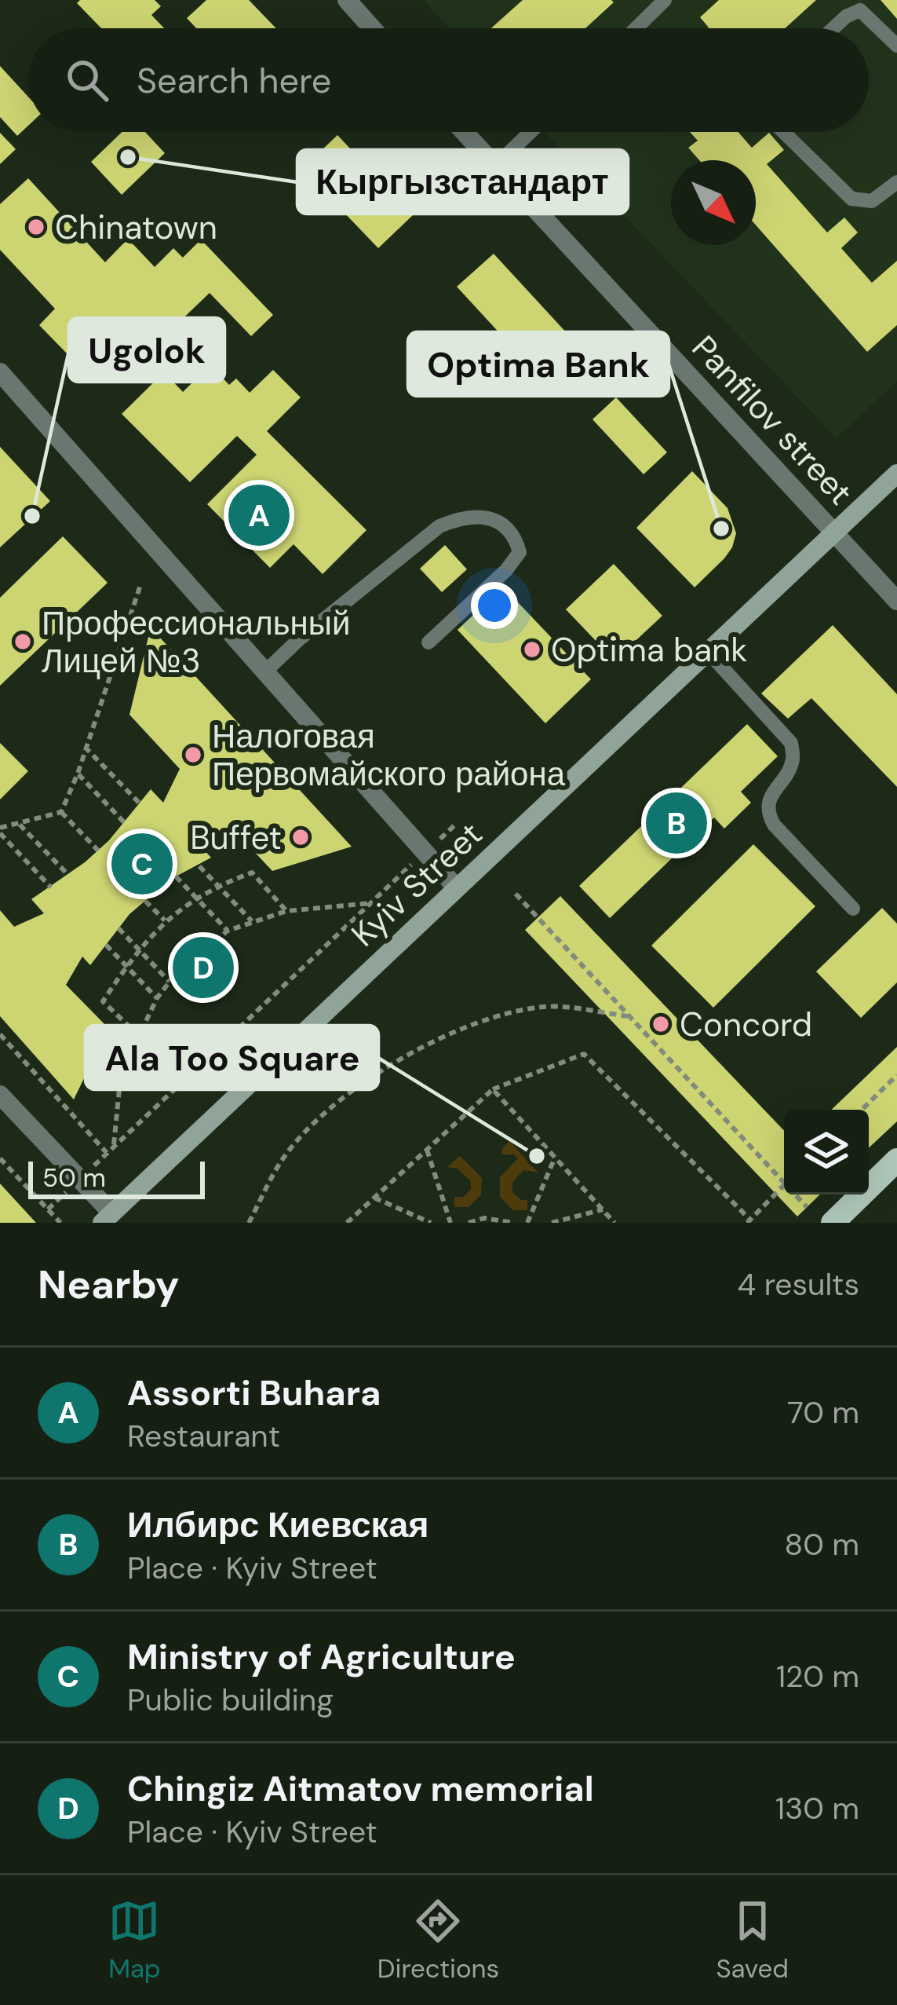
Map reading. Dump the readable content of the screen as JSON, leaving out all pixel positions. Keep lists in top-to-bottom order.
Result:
{
  "streets": {
    "main road": ["Kyiv Street"],
    "street": ["Panfilov street"]
  },
  "crossings": [
    ["Panfilov street", "Kyiv Street"]
  ],
  "places": [
    "Кыргызстандарт",
    "Chinatown",
    "Ugolok",
    "Optima Bank",
    "Профессиональный Лицей №3",
    "Optima bank",
    "Налоговая Первомайского района",
    "Buffet",
    "Concord",
    "Ala Too Square"
  ],
  "scale_bar": "50 m",
  "north": "bottom right",
  "page": {
    "search": "Search here",
    "pins": [
      "A",
      "B",
      "C",
      "D"
    ],
    "scale": "50 m",
    "heading": ["Nearby", "4 results"],
    "list": [
      {
        "mark": "A",
        "name": "Assorti Buhara",
        "note": "Restaurant",
        "value": "70 m"
      },
      {
        "mark": "B",
        "name": "Илбирс Киевская",
        "note": "Place · Kyiv Street",
        "value": "80 m"
      },
      {
        "mark": "C",
        "name": "Ministry of Agriculture",
        "note": "Public building",
        "value": "120 m"
      },
      {
        "mark": "D",
        "name": "Chingiz Aitmatov memorial",
        "note": "Place · Kyiv Street",
        "value": "130 m"
      }
    ],
    "nav": ["Map", "Directions", "Saved"]
  }
}
